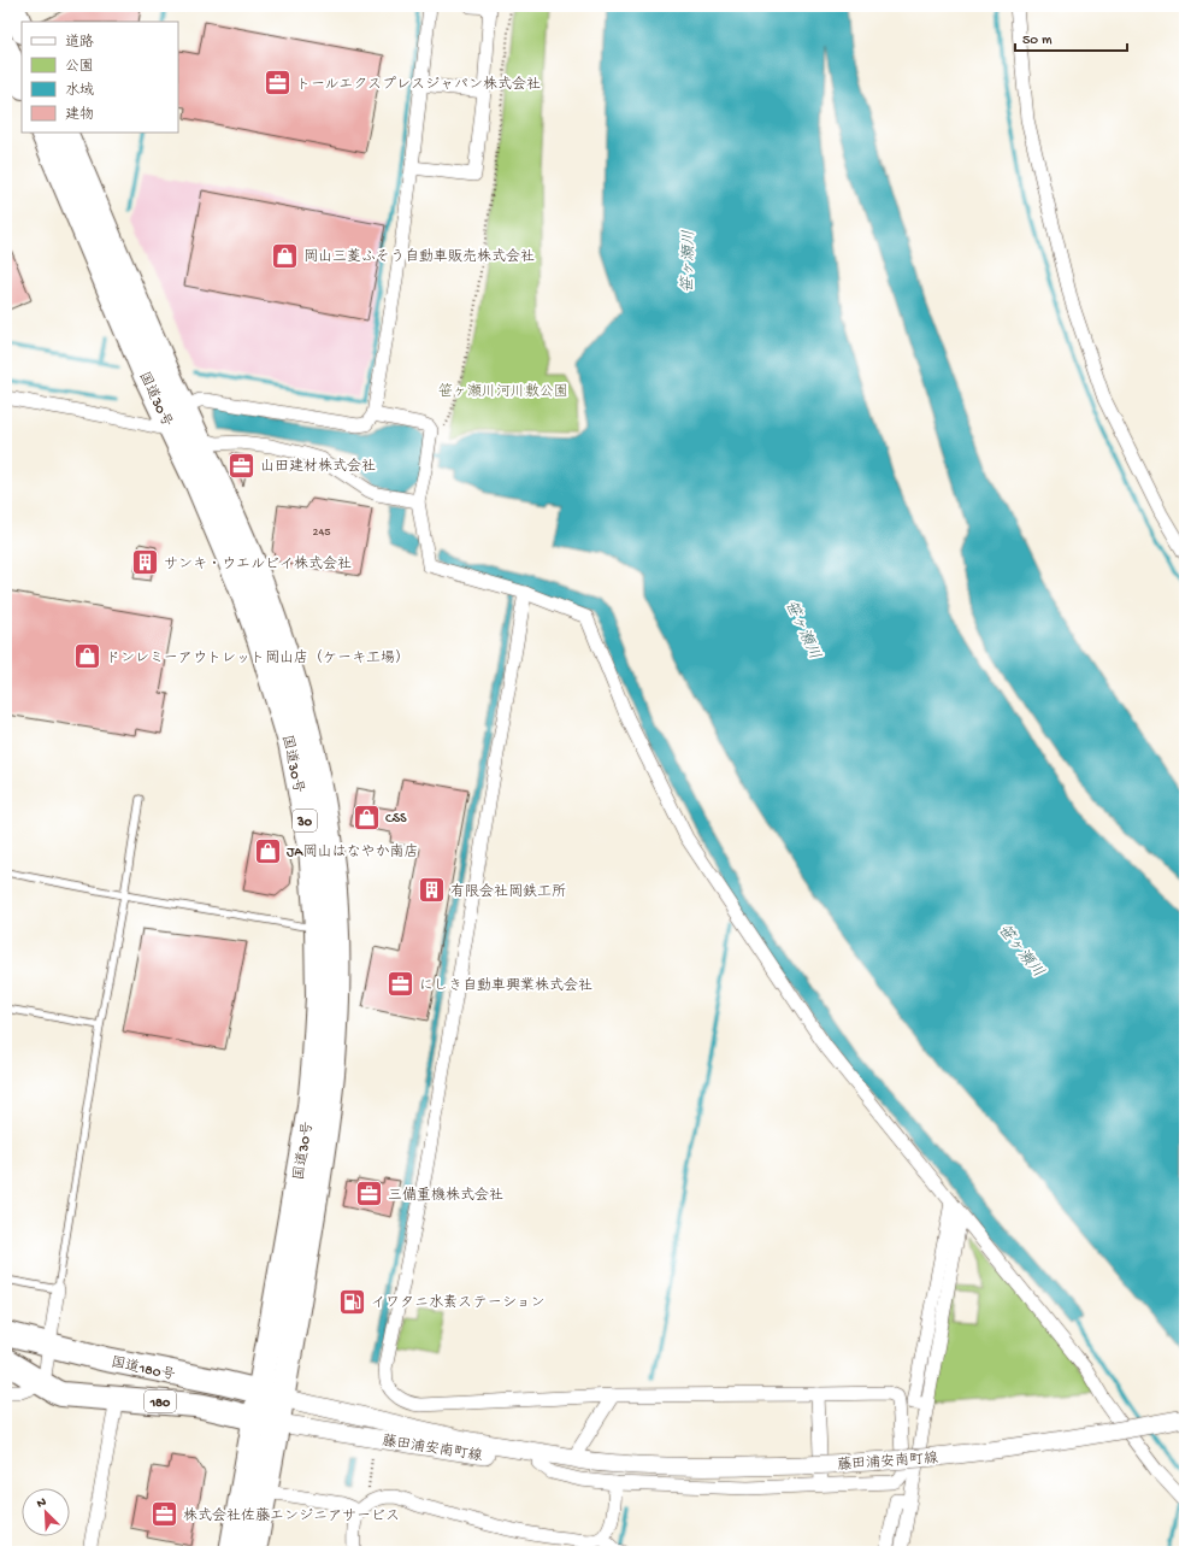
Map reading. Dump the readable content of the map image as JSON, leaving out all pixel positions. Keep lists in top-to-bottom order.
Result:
{
  "streets": {
    "highway": [
      "国道30号",
      "30",
      "国道180号",
      "180"
    ],
    "street": ["藤田浦安南町線"]
  },
  "crossings": [
    ["国道30号", "国道180号"],
    ["国道30号", "藤田浦安南町線"],
    ["国道180号", "藤田浦安南町線"]
  ],
  "water": ["笹ヶ瀬川"],
  "parks": ["笹ヶ瀬川河川敷公園"],
  "places": {
    "office": [
      "トールエクスプレスジャパン株式会社",
      "山田建材株式会社",
      "にしき自動車興業株式会社",
      "三備重機株式会社",
      "株式会社佐藤エンジニアサービス"
    ],
    "shop": [
      "岡山三菱ふそう自動車販売株式会社",
      "ドンレミーアウトレット岡山店（ケーキ工場）",
      "CSS",
      "JA岡山はなやか南店"
    ],
    "building": ["サンキ・ウエルビイ株式会社", "有限会社岡鉄工所"],
    "fuel station": ["イワタニ水素ステーション"]
  },
  "house_numbers": ["245"],
  "legend": [
    "道路",
    "公園",
    "水域",
    "建物"
  ],
  "scale_bar": "50 m",
  "north": "top left"
}
